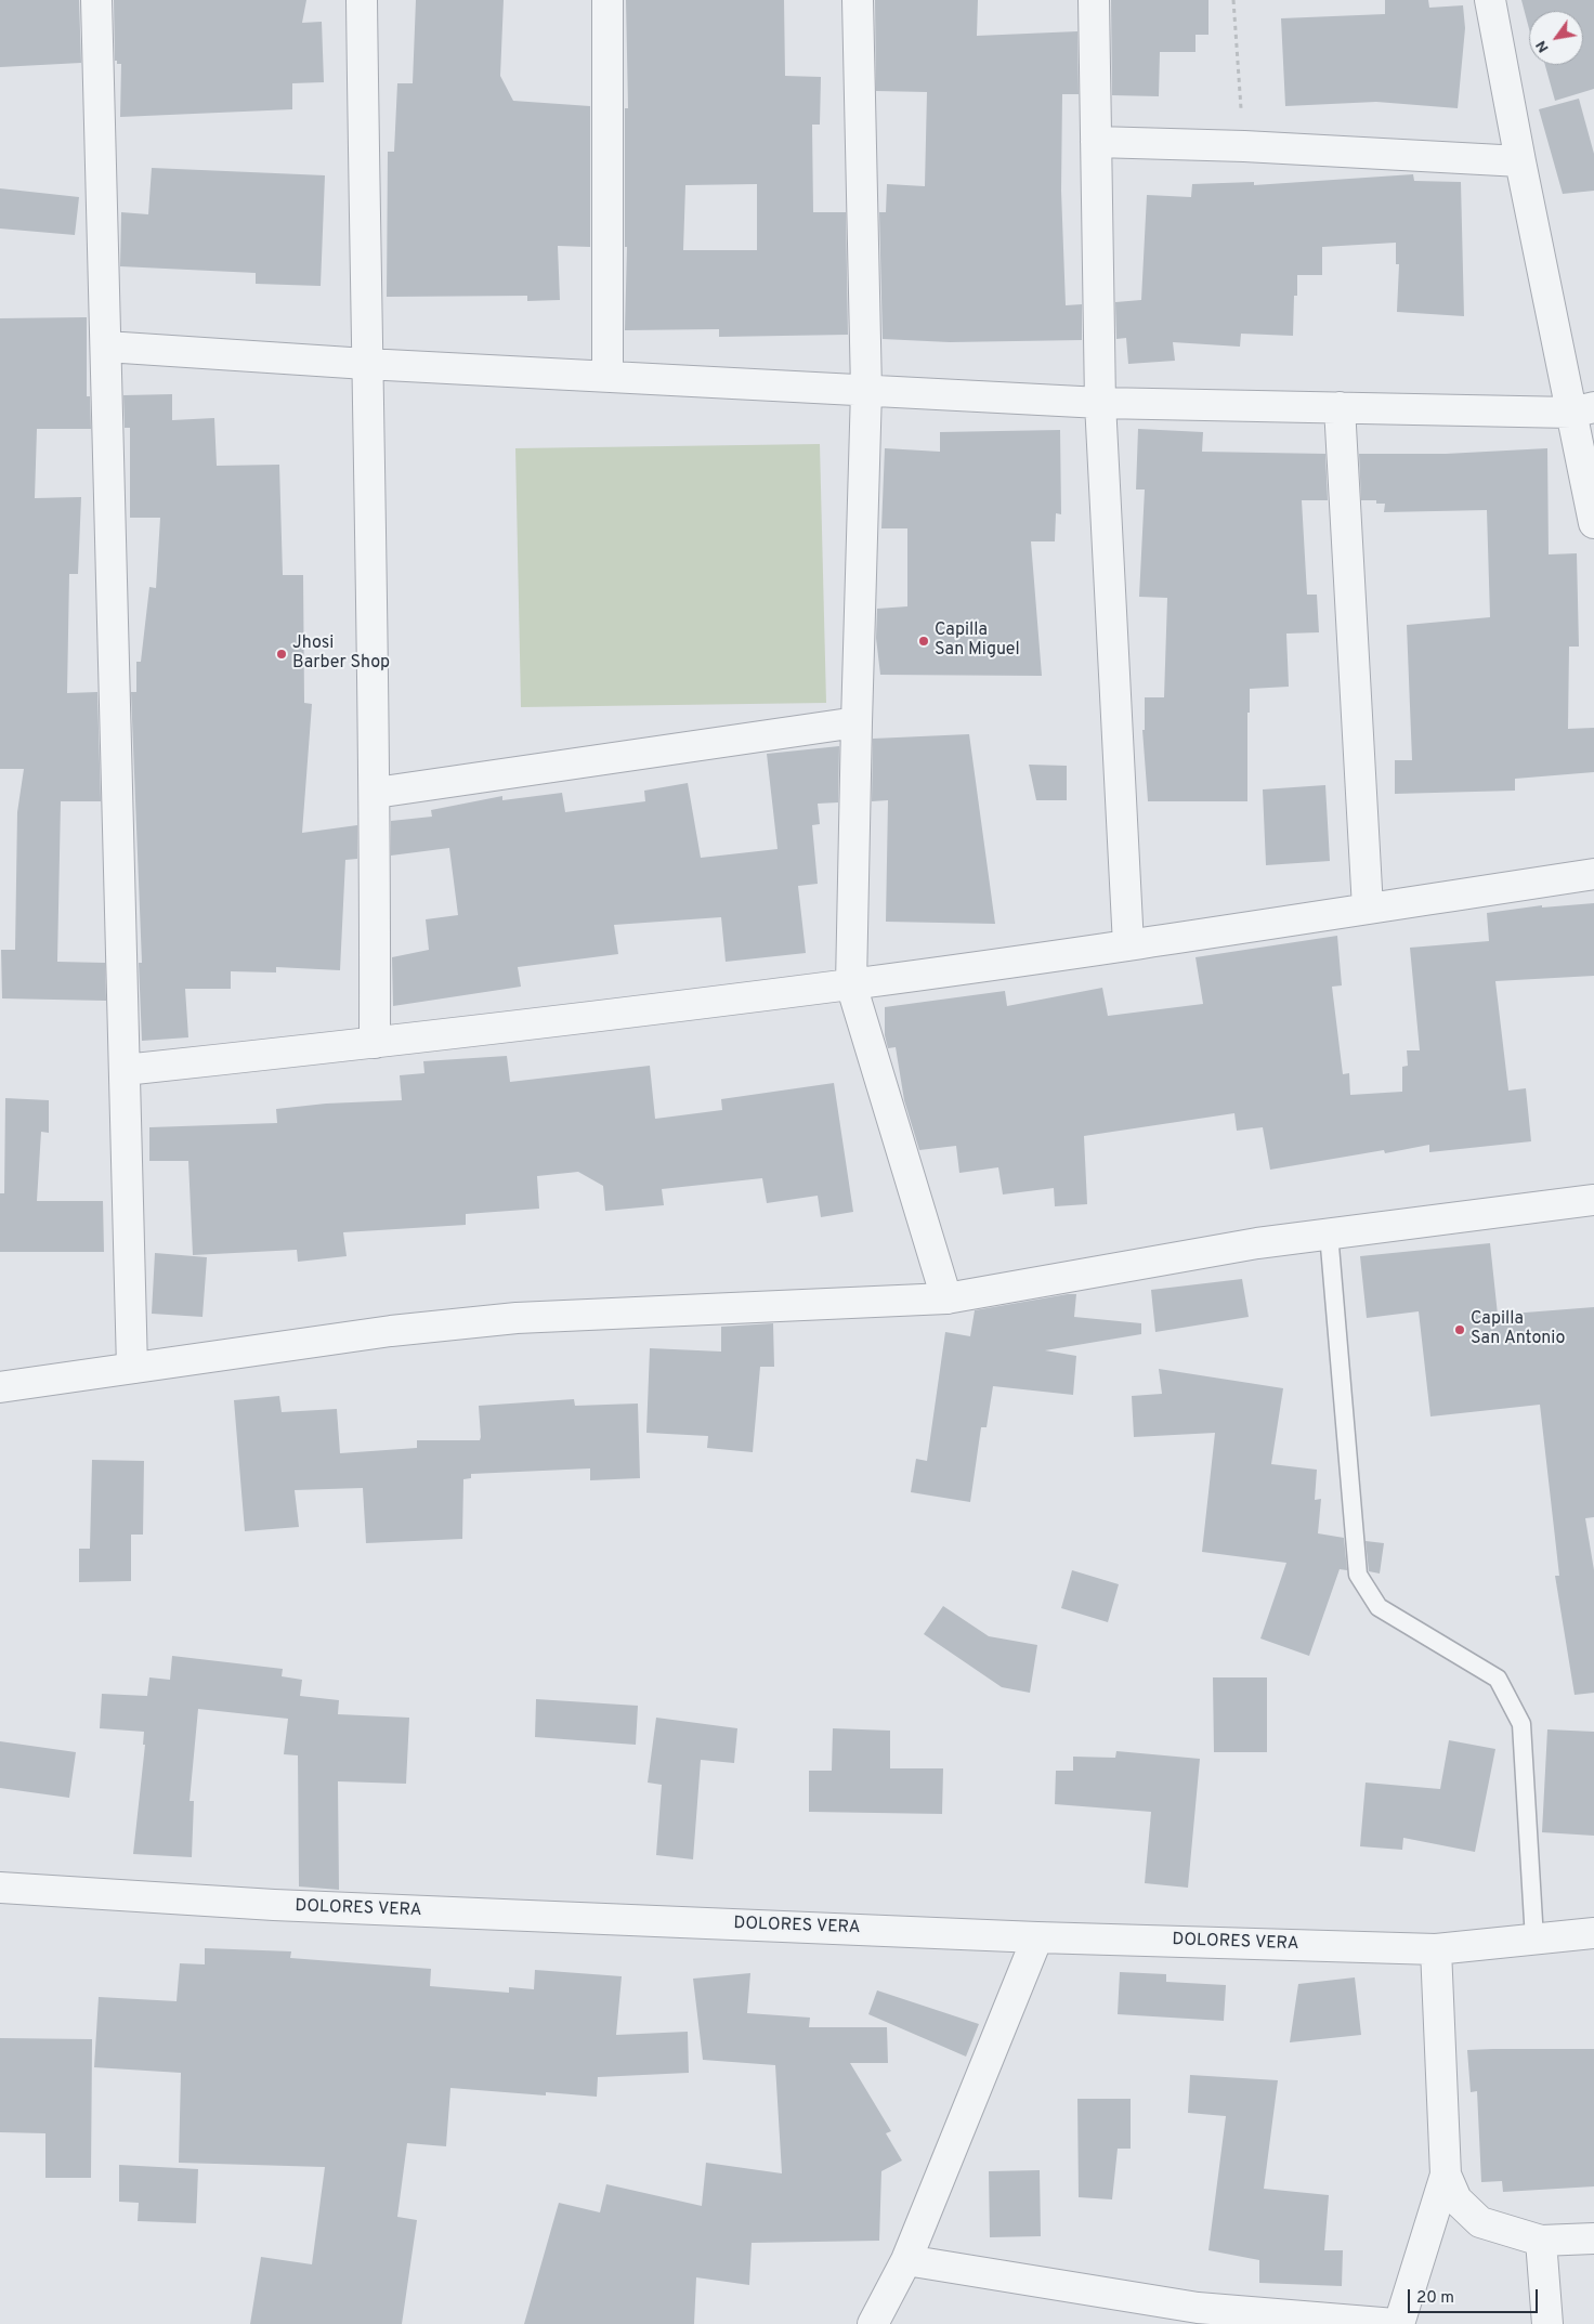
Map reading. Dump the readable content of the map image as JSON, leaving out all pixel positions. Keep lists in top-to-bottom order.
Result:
{
  "streets": {
    "street": ["DOLORES VERA"]
  },
  "places": ["Capilla San Miguel", "Jhosi Barber Shop", "Capilla San Antonio"],
  "scale_bar": "20 m",
  "north": "bottom left"
}
